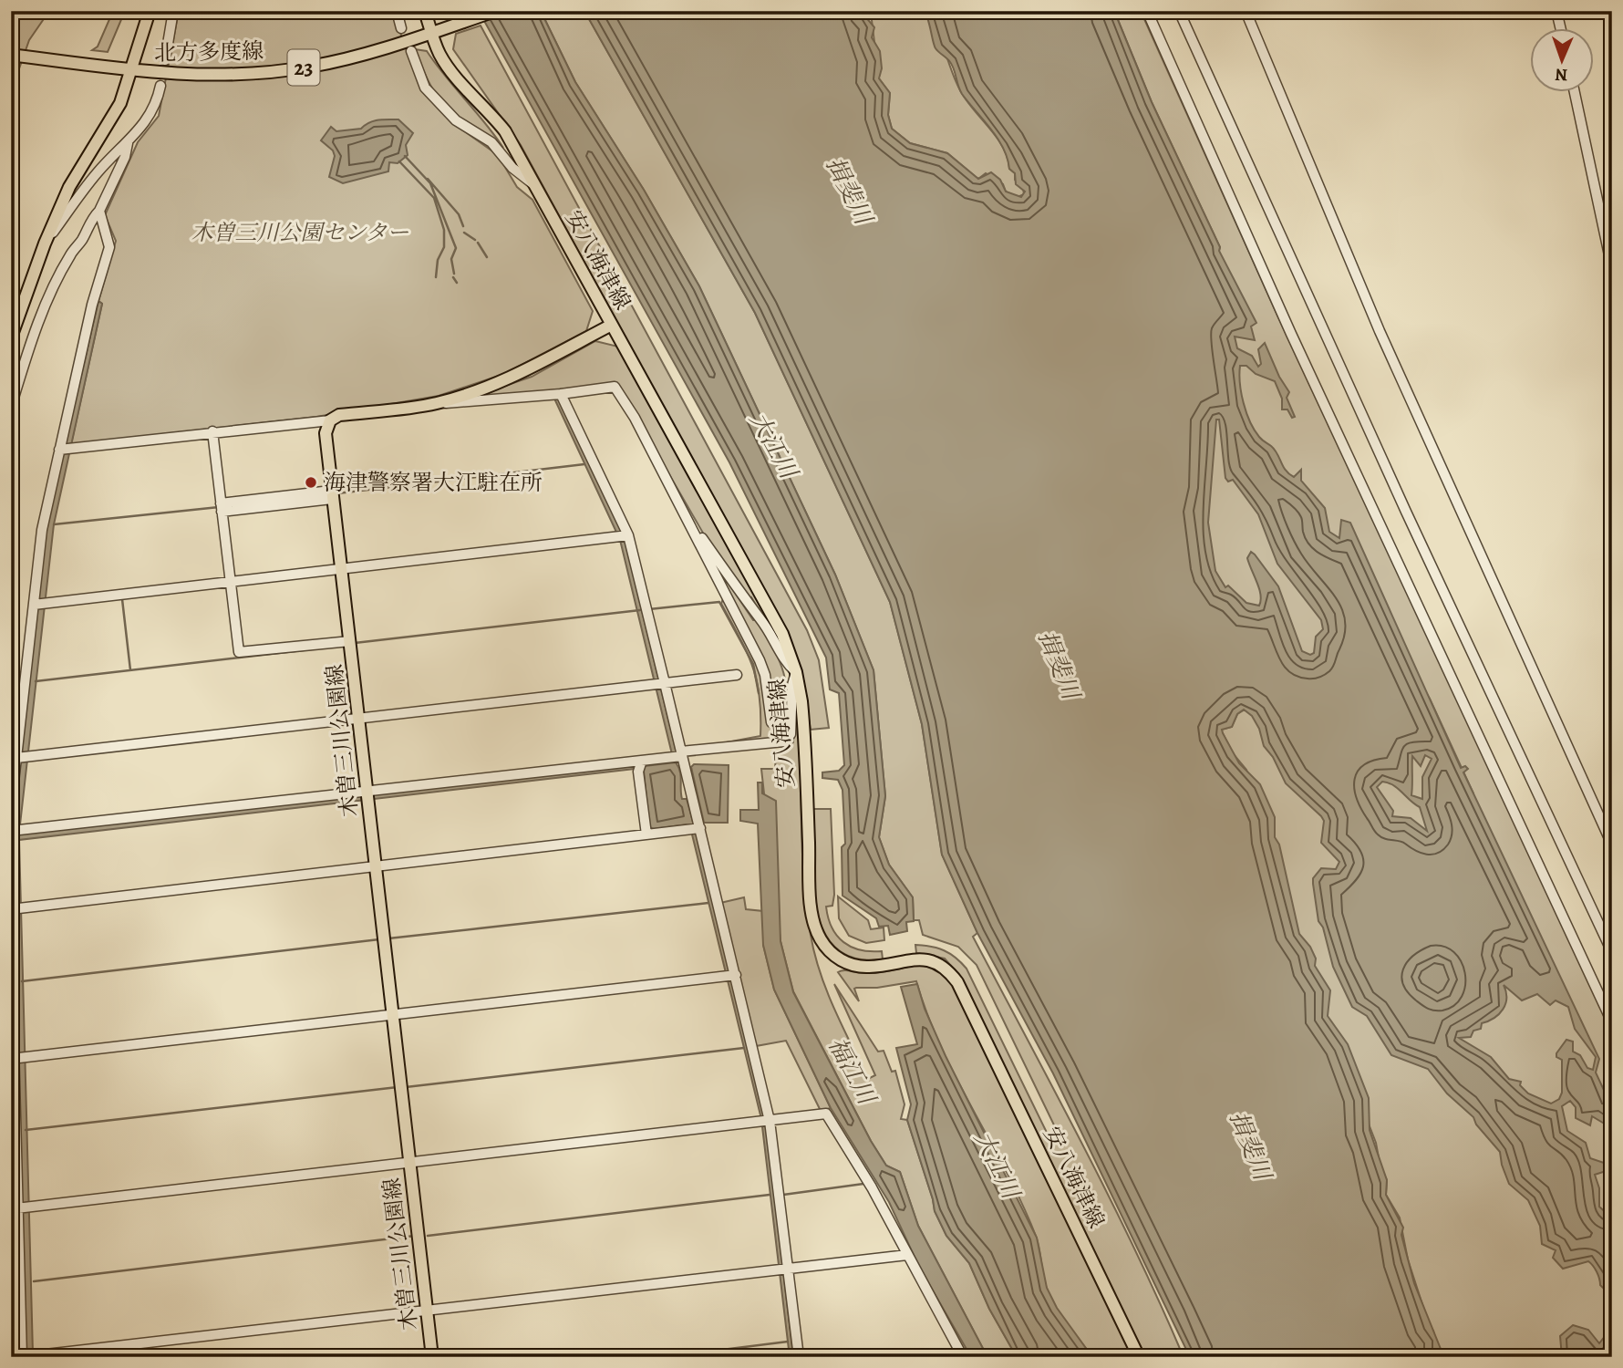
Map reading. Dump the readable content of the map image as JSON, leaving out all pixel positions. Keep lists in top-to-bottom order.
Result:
{
  "streets": {
    "main road": [
      "北方多度線",
      "23",
      "安八海津線",
      "木曽三川公園線"
    ]
  },
  "crossings": [
    ["北方多度線", "安八海津線"]
  ],
  "water": ["揖斐川", "大江川", "福江川"],
  "parks": ["木曽三川公園センター"],
  "places": ["海津警察署大江駐在所"],
  "north": "bottom"
}
